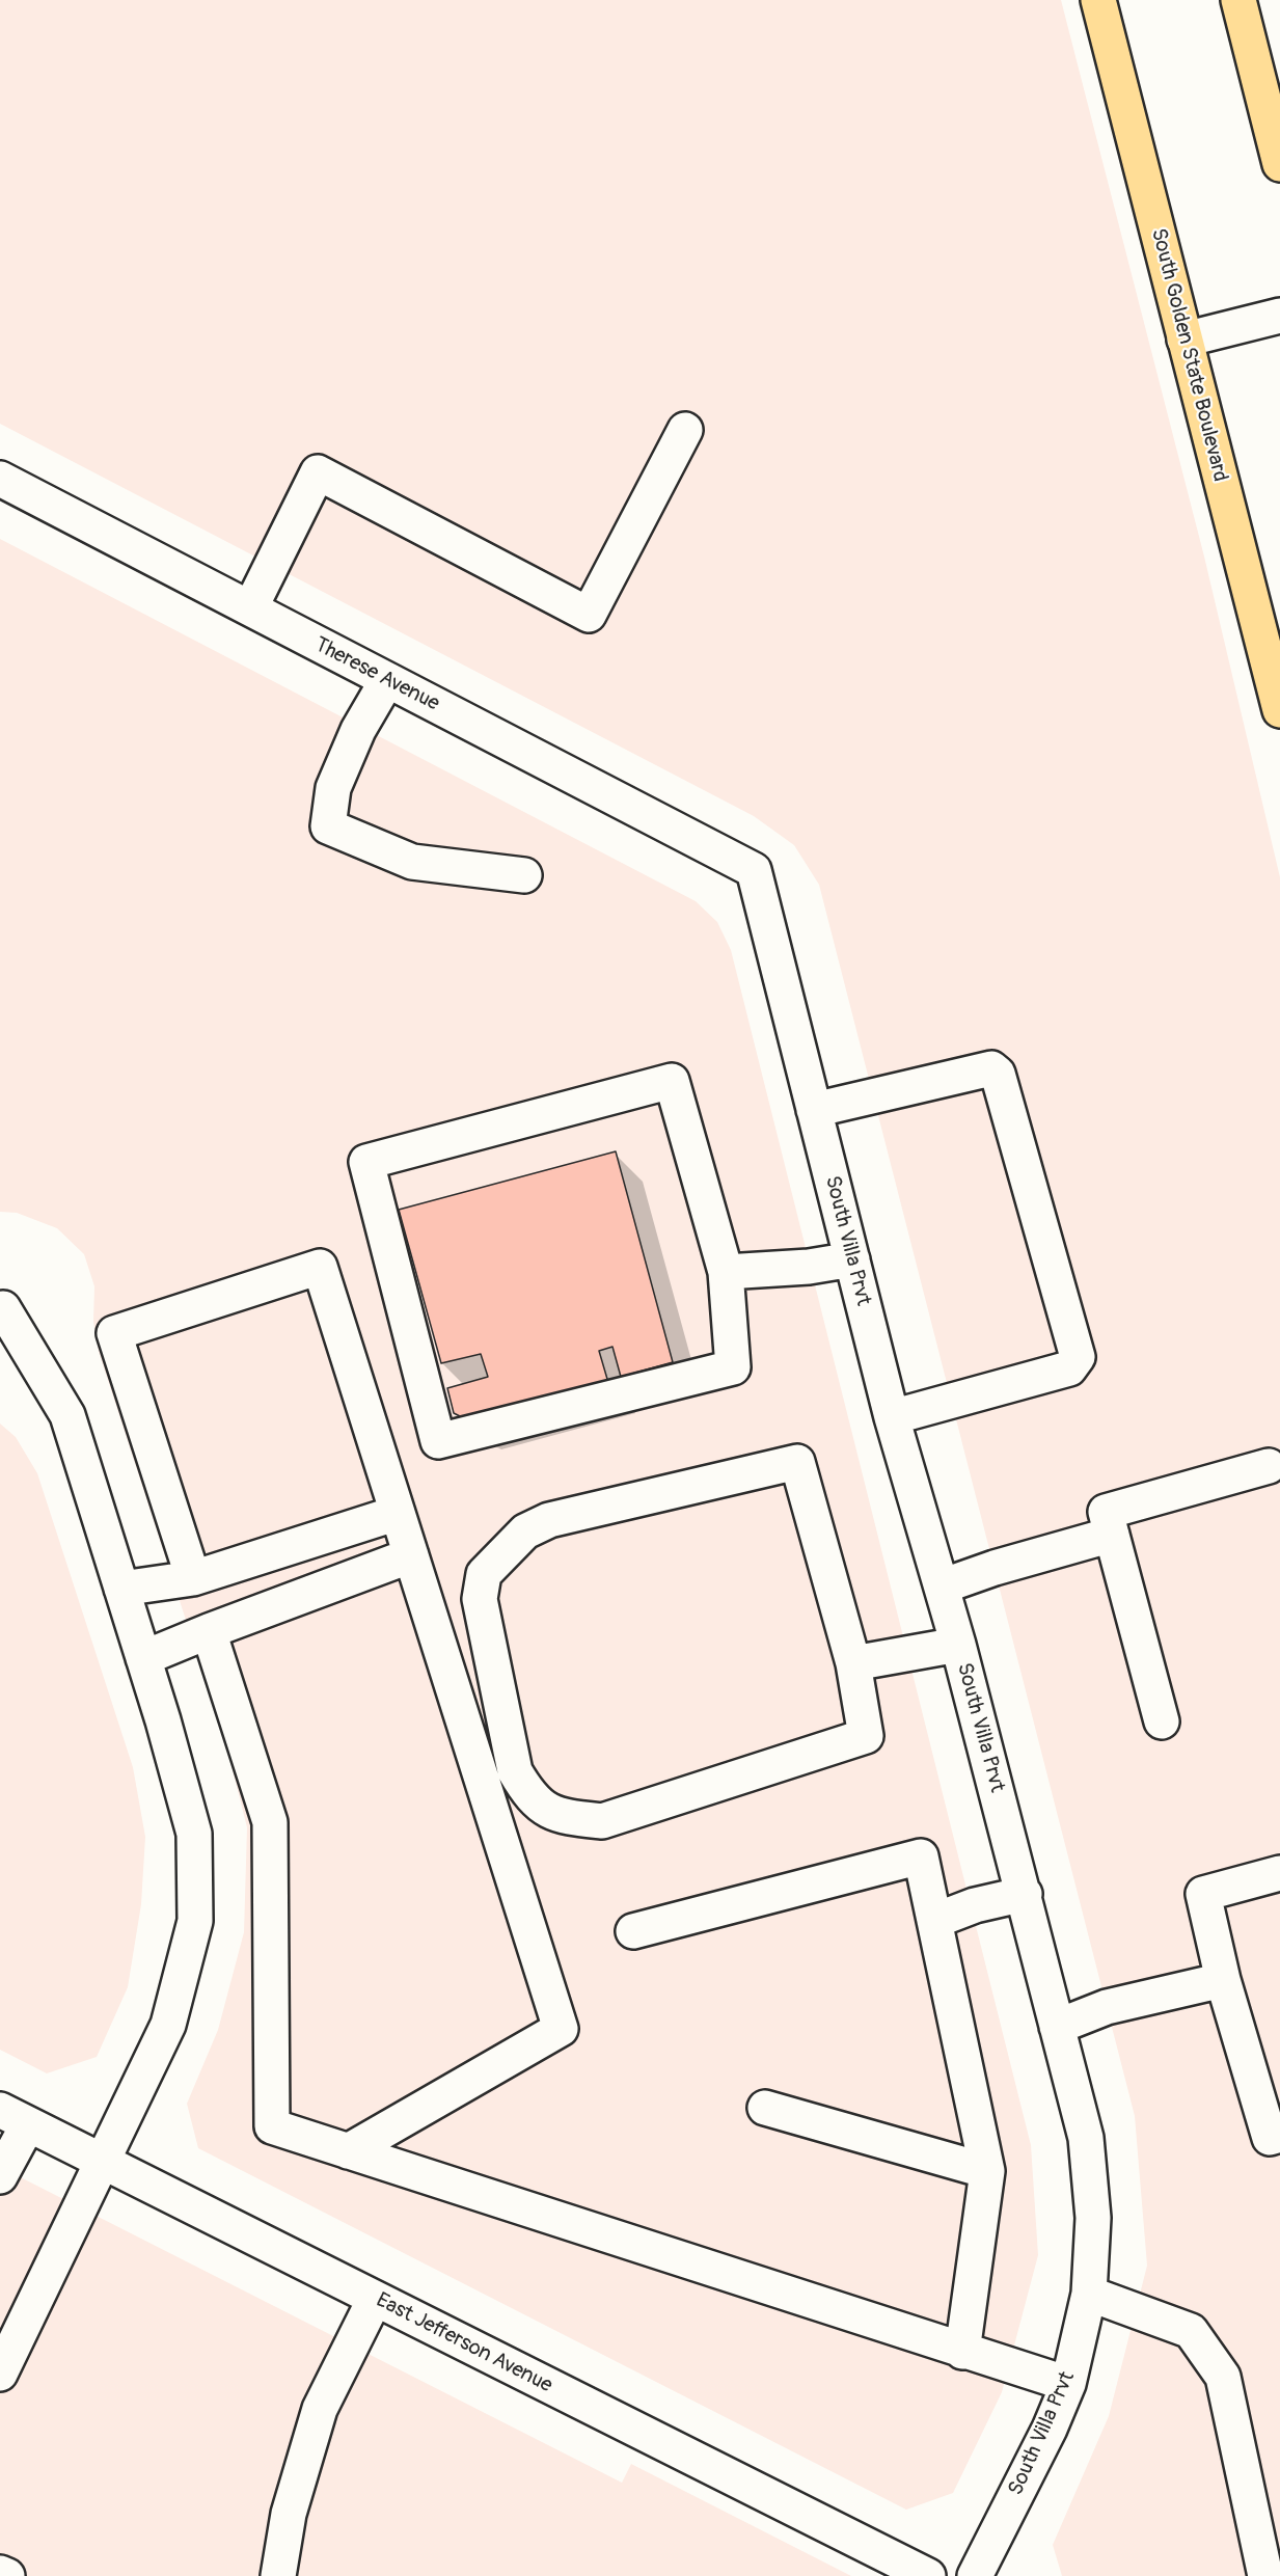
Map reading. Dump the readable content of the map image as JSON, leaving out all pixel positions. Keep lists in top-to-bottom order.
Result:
{
  "streets": {
    "main road": ["South Golden State Boulevard"],
    "street": ["Therese Avenue", "South Villa Prvt", "East Jefferson Avenue"]
  },
  "crossings": [
    ["Therese Avenue", "South Villa Prvt"]
  ]
}
